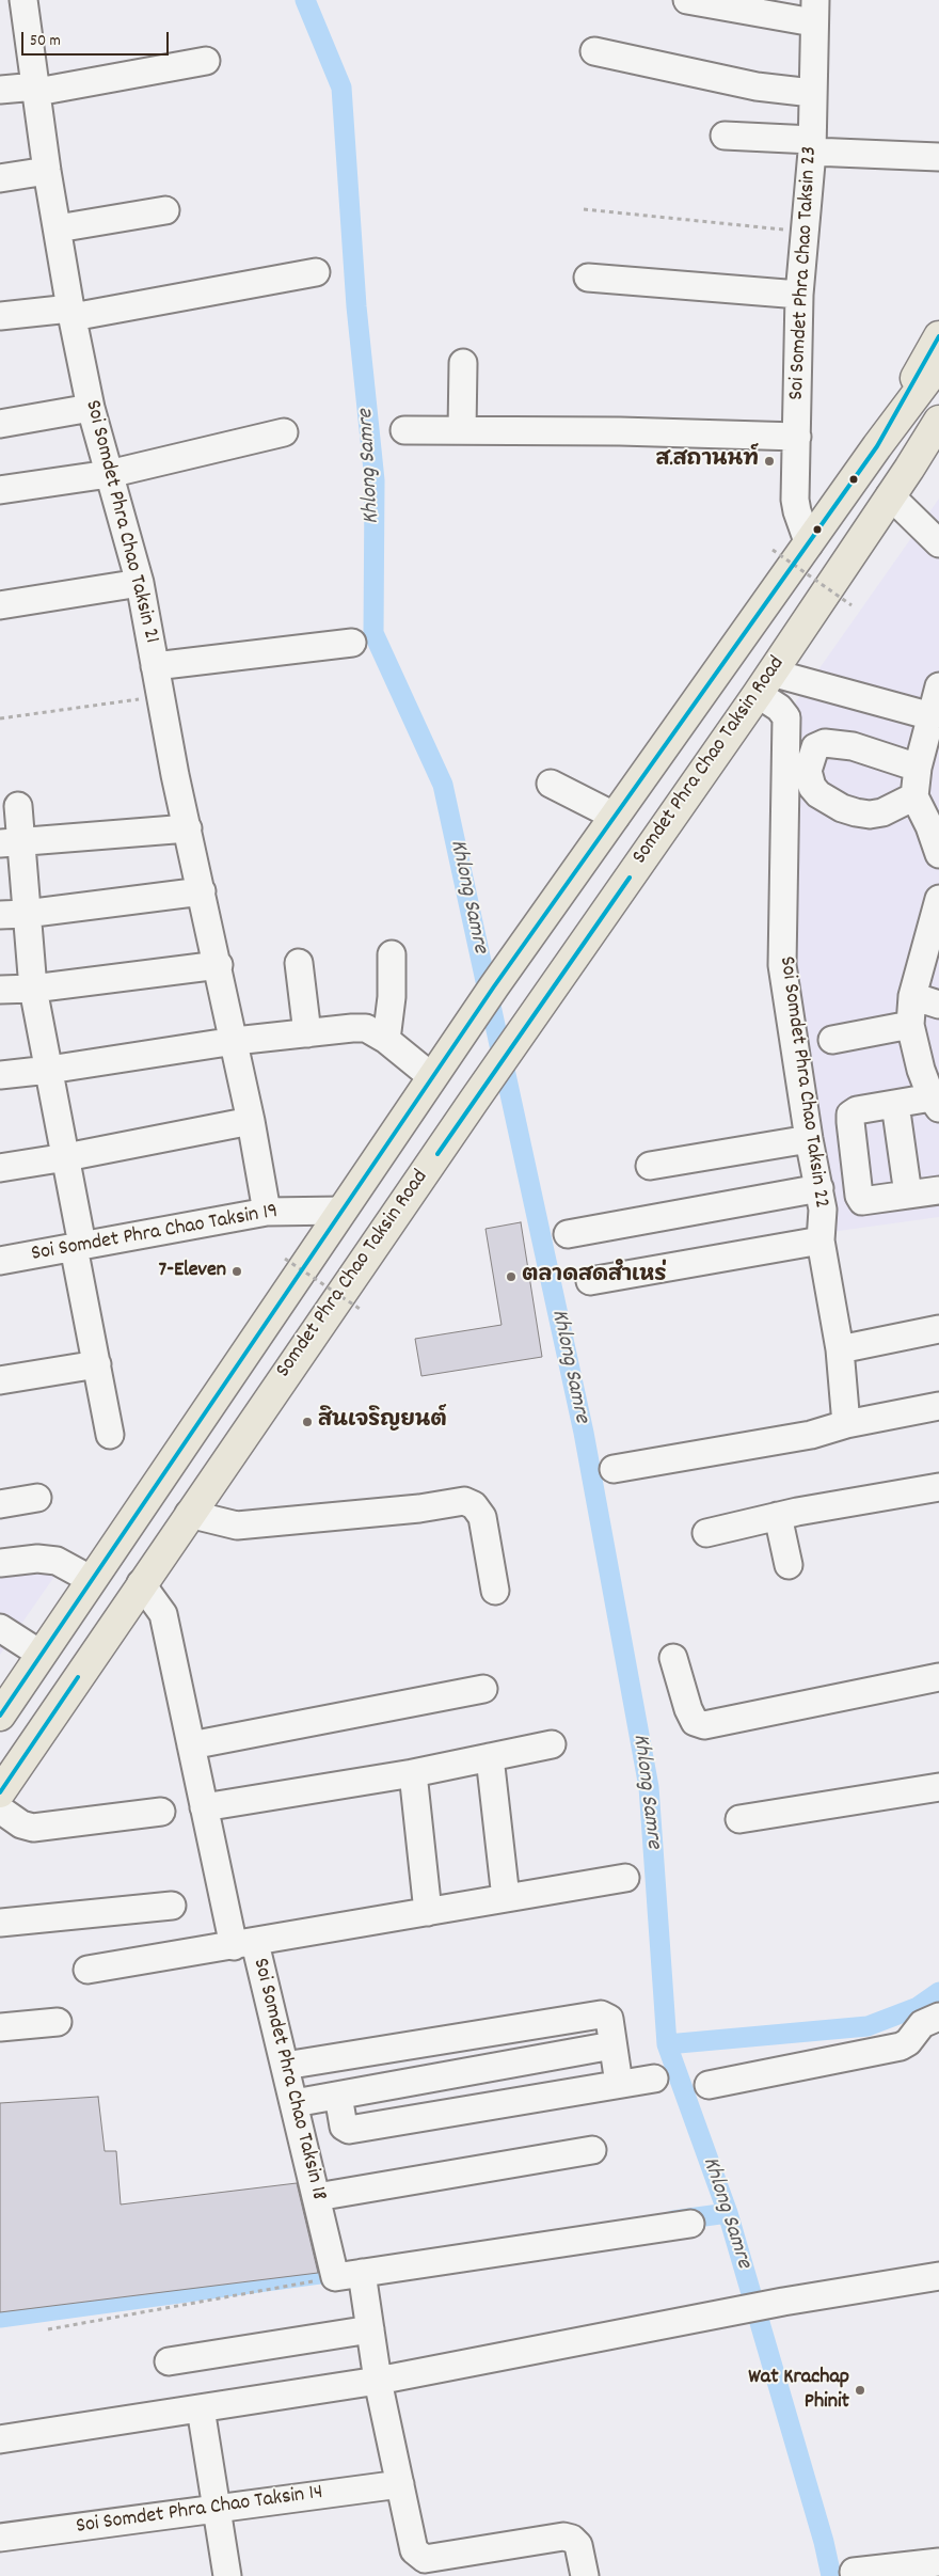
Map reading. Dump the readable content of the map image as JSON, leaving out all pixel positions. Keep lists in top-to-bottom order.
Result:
{
  "streets": {
    "main road": ["Somdet Phra Chao Taksin Road"],
    "street": [
      "Soi Somdet Phra Chao Taksin 23",
      "Soi Somdet Phra Chao Taksin 21",
      "Soi Somdet Phra Chao Taksin 22",
      "Soi Somdet Phra Chao Taksin 19",
      "Soi Somdet Phra Chao Taksin 18",
      "Soi Somdet Phra Chao Taksin 14"
    ]
  },
  "crossings": [
    ["Soi Somdet Phra Chao Taksin 23", "Somdet Phra Chao Taksin Road"],
    ["Soi Somdet Phra Chao Taksin 21", "Soi Somdet Phra Chao Taksin 19"],
    ["Somdet Phra Chao Taksin Road", "Soi Somdet Phra Chao Taksin 22"],
    ["Somdet Phra Chao Taksin Road", "Soi Somdet Phra Chao Taksin 19"],
    ["Somdet Phra Chao Taksin Road", "Soi Somdet Phra Chao Taksin 18"]
  ],
  "water": ["Khlong Samre"],
  "places": [
    "ส.สถานนท์",
    "7-Eleven",
    "ตลาดสดสำเหร่",
    "สินเจริญยนต์",
    "Wat Krachap Phinit"
  ],
  "scale_bar": "50 m"
}
